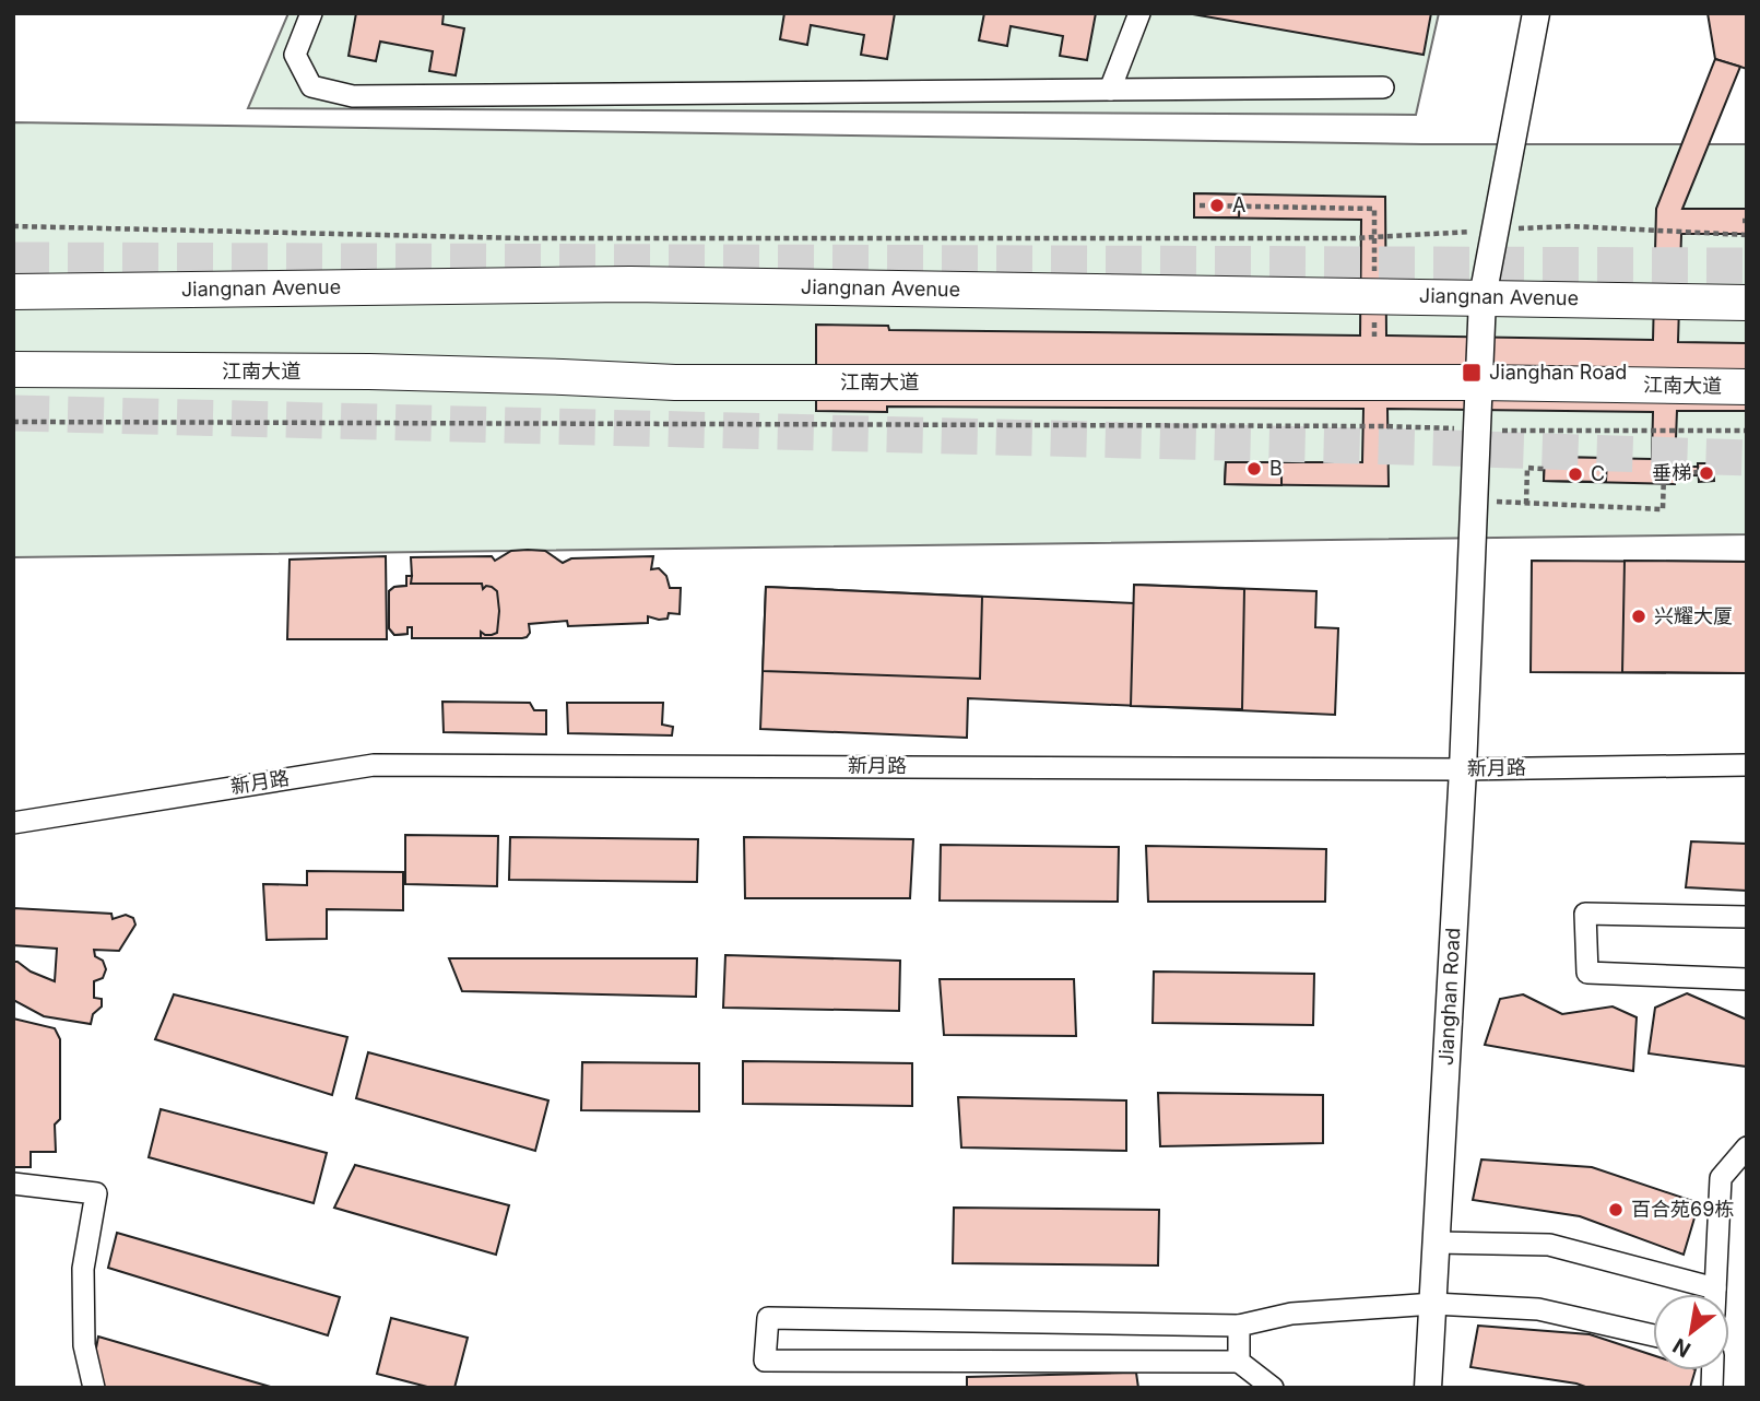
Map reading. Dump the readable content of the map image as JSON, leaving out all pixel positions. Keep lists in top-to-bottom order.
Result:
{
  "streets": {
    "main road": ["Jiangnan Avenue", "江南大道"],
    "street": ["新月路", "Jianghan Road"]
  },
  "crossings": [
    ["Jiangnan Avenue", "Jianghan Road"],
    ["江南大道", "Jianghan Road"],
    ["新月路", "Jianghan Road"]
  ],
  "places": {
    "other": [
      "A",
      "B",
      "垂梯",
      "C",
      "兴耀大厦",
      "百合苑69栋"
    ],
    "transit": ["Jianghan Road"]
  },
  "north": "bottom left"
}
